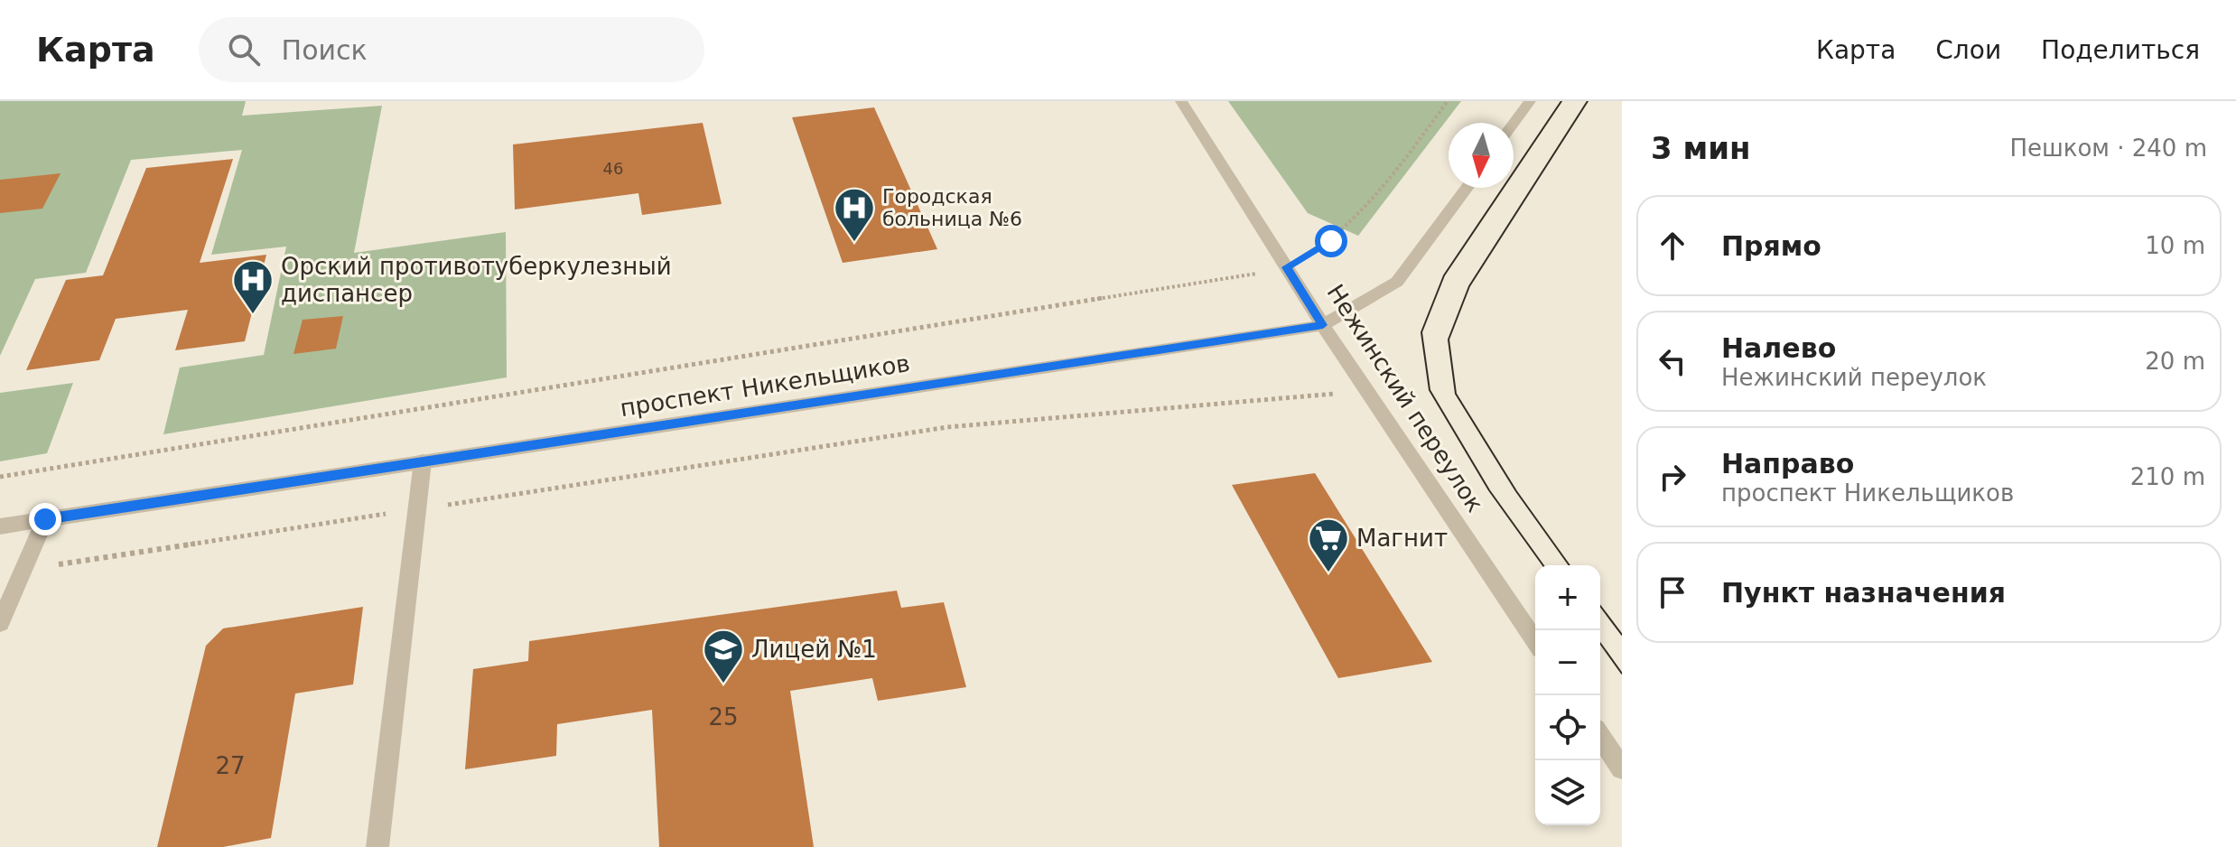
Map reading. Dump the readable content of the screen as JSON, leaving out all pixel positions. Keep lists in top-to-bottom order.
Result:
{
  "streets": {
    "street": ["проспект Никельщиков", "Нежинский переулок"]
  },
  "crossings": [
    ["проспект Никельщиков", "Нежинский переулок"]
  ],
  "places": {
    "hospital": ["Городская больница №6", "Орский противотуберкулезный диспансер"],
    "supermarket": ["Магнит"],
    "school or university": ["Лицей №1"]
  },
  "house_numbers": ["46", "25", "27"],
  "north": "bottom",
  "page": {
    "header": "Карта",
    "search": "Поиск",
    "nav": ["Карта", "Слои", "Поделиться"],
    "heading": ["3 мин", "Пешком · 240 m"],
    "list": [
      ["Прямо", "10 m"],
      ["Налево", "Нежинский переулок", "20 m"],
      ["Направо", "проспект Никельщиков", "210 m"],
      "Пункт назначения"
    ],
    "map_buttons": ["+", "−"]
  }
}
